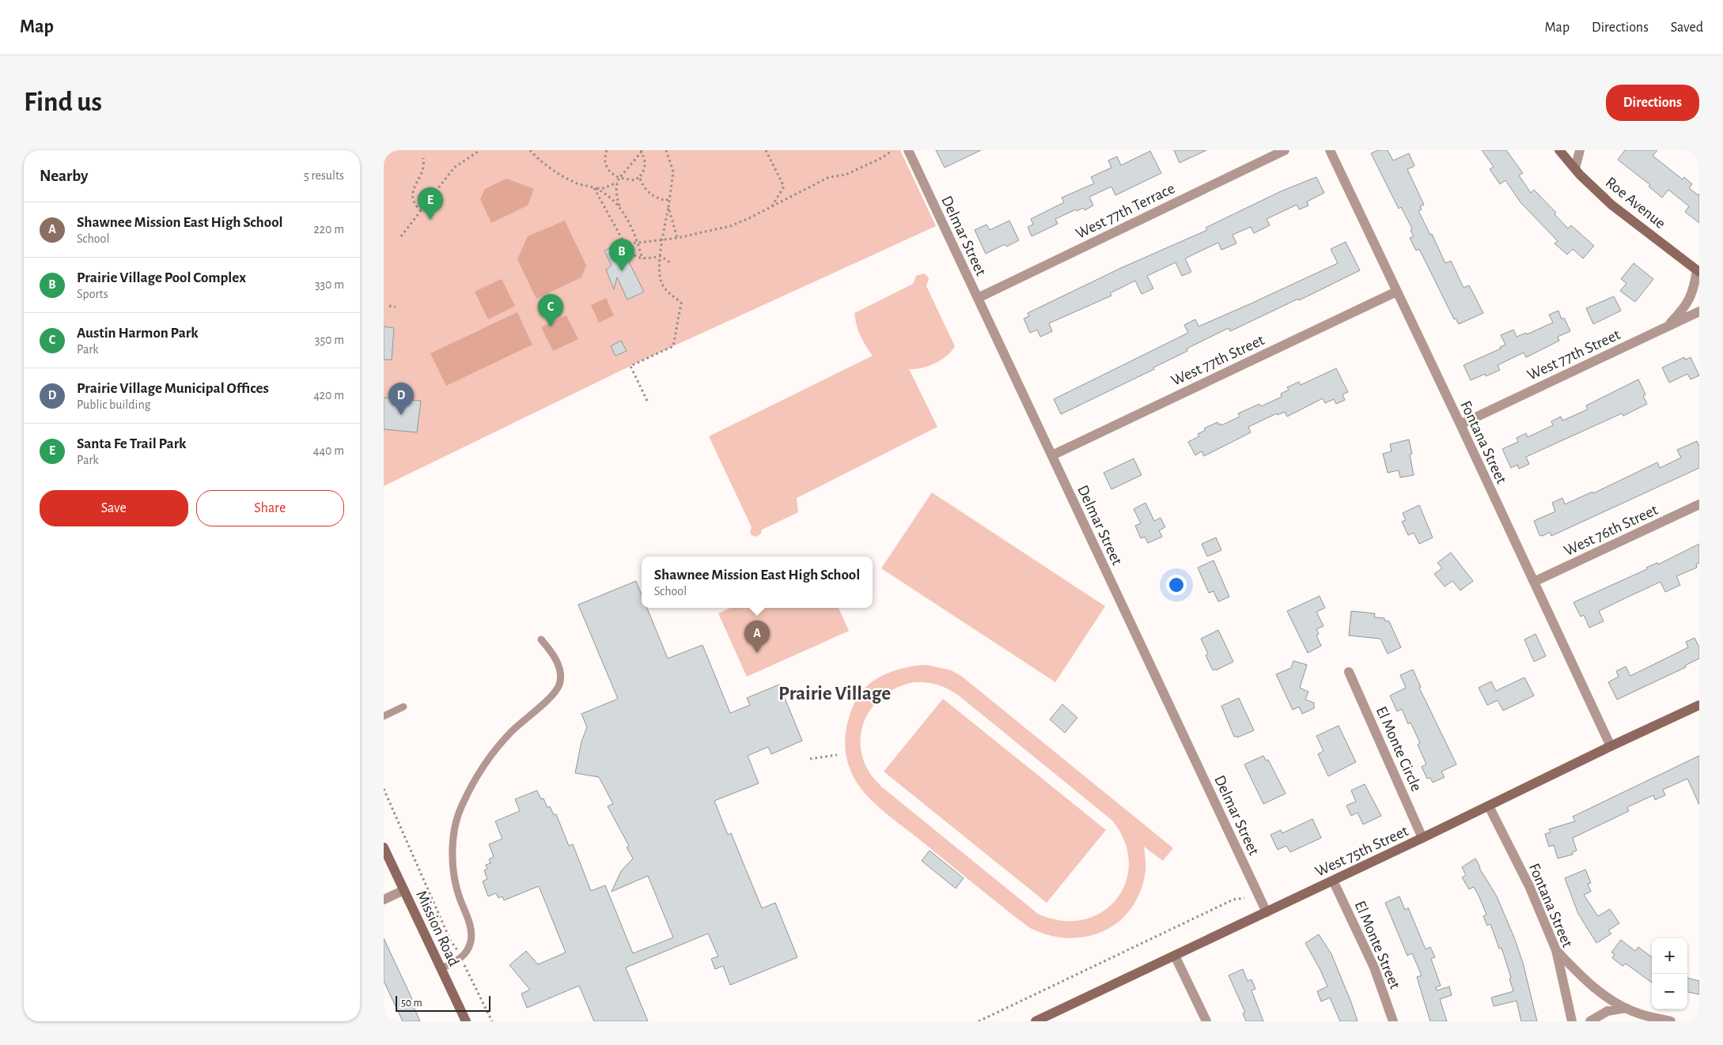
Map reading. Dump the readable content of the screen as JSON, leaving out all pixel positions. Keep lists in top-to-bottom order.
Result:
{
  "streets": {
    "main road": ["Roe Avenue", "West 75th Street", "Mission Road"],
    "street": [
      "West 77th Terrace",
      "Delmar Street",
      "West 77th Street",
      "Fontana Street",
      "West 76th Street",
      "El Monte Circle",
      "El Monte Street"
    ]
  },
  "crossings": [
    ["West 77th Terrace", "Delmar Street"],
    ["Delmar Street", "West 77th Street"],
    ["Delmar Street", "West 75th Street"],
    ["West 77th Street", "Fontana Street"],
    ["Fontana Street", "West 76th Street"],
    ["Fontana Street", "West 75th Street"],
    ["El Monte Circle", "West 75th Street"],
    ["West 75th Street", "El Monte Street"]
  ],
  "districts": ["Prairie Village"],
  "scale_bar": "50 m",
  "page": {
    "header": "Map",
    "nav": ["Map", "Directions", "Saved"],
    "buttons": [
      "Directions",
      ["Save", "Share"]
    ],
    "title": "Find us",
    "heading": ["Nearby", "5 results"],
    "pins": [
      "E",
      "B",
      "C",
      "D",
      "A"
    ],
    "list": [
      {
        "mark": "A",
        "name": "Shawnee Mission East High School",
        "note": "School",
        "value": "220 m"
      },
      {
        "mark": "B",
        "name": "Prairie Village Pool Complex",
        "note": "Sports",
        "value": "330 m"
      },
      {
        "mark": "C",
        "name": "Austin Harmon Park",
        "note": "Park",
        "value": "350 m"
      },
      {
        "mark": "D",
        "name": "Prairie Village Municipal Offices",
        "note": "Public building",
        "value": "420 m"
      },
      {
        "mark": "E",
        "name": "Santa Fe Trail Park",
        "note": "Park",
        "value": "440 m"
      }
    ],
    "popup": ["Shawnee Mission East High School", "School"],
    "map_buttons": ["+", "−"],
    "scale": "50 m"
  }
}
